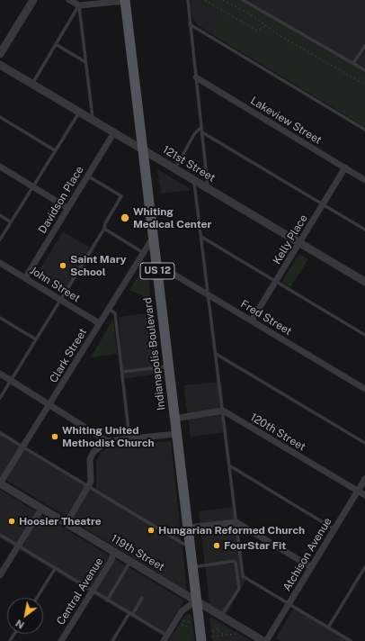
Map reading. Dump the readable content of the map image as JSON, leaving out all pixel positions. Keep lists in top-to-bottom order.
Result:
{
  "streets": {
    "main road": ["US 12", "Indianapolis Boulevard"],
    "street": [
      "Lakeview Street",
      "121st Street",
      "Davidson Place",
      "Kelly Place",
      "John Street",
      "Fred Street",
      "Clark Street",
      "120th Street",
      "119th Street",
      "Atchison Avenue",
      "Central Avenue"
    ]
  },
  "crossings": [
    ["Lakeview Street", "Kelly Place"],
    ["121st Street", "Davidson Place"],
    ["121st Street", "Kelly Place"],
    ["121st Street", "Indianapolis Boulevard"],
    ["Davidson Place", "John Street"],
    ["Kelly Place", "Fred Street"],
    ["John Street", "Clark Street"],
    ["Fred Street", "Indianapolis Boulevard"],
    ["Indianapolis Boulevard", "Clark Street"],
    ["Indianapolis Boulevard", "119th Street"],
    ["Clark Street", "119th Street"],
    ["120th Street", "Atchison Avenue"],
    ["119th Street", "Central Avenue"]
  ],
  "places": [
    "Whiting Medical Center",
    "Saint Mary School",
    "Whiting United Methodist Church",
    "Hoosier Theatre",
    "Hungarian Reformed Church",
    "FourStar Fit"
  ],
  "north": "bottom left"
}
